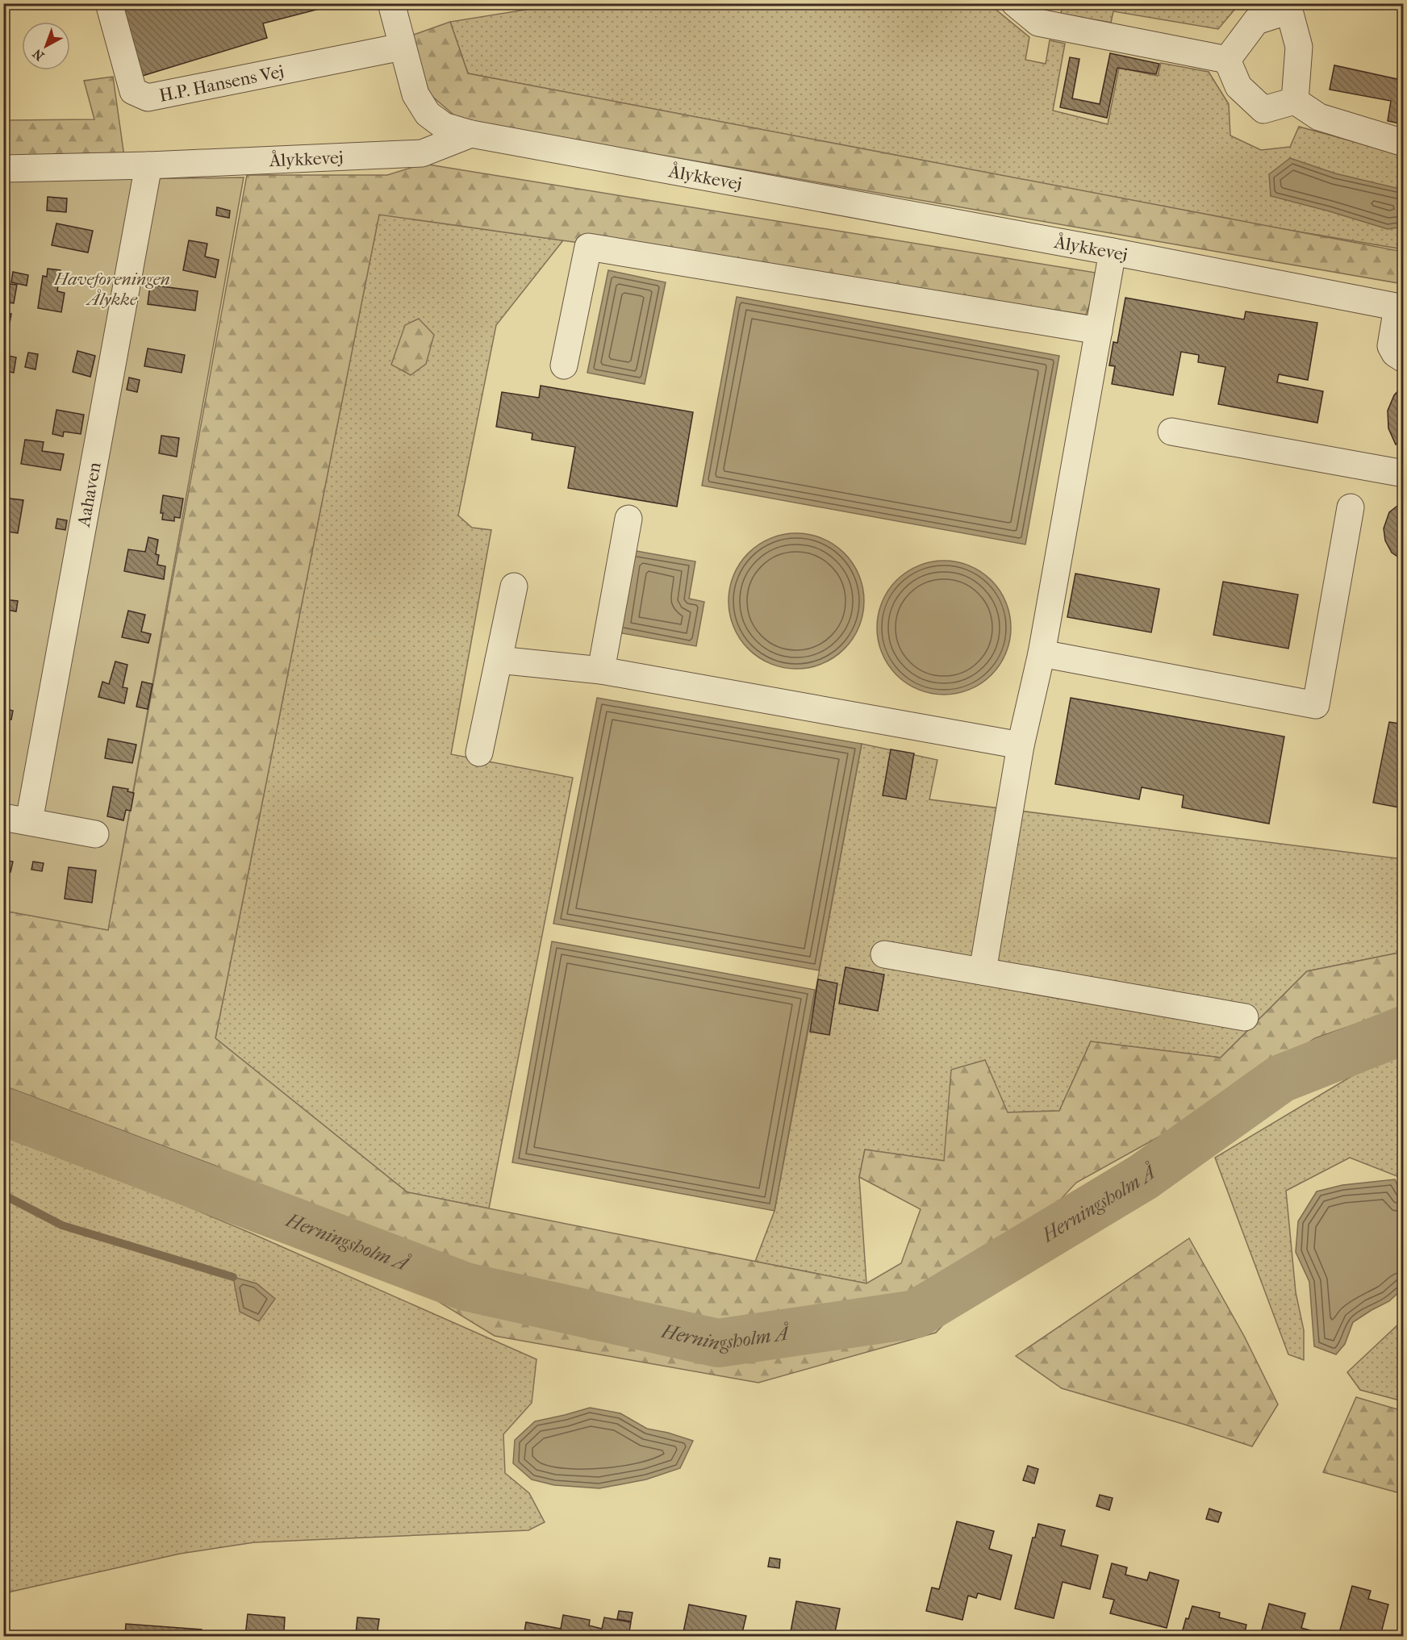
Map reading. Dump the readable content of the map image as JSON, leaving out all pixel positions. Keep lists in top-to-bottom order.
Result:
{
  "streets": {
    "street": ["H.P. Hansens Vej", "Ålykkevej", "Aahaven"]
  },
  "crossings": [
    ["Ålykkevej", "Aahaven"]
  ],
  "water": ["Herningsholm Å"],
  "parks": ["Haveforeningen Ålykke"],
  "north": "bottom left"
}
